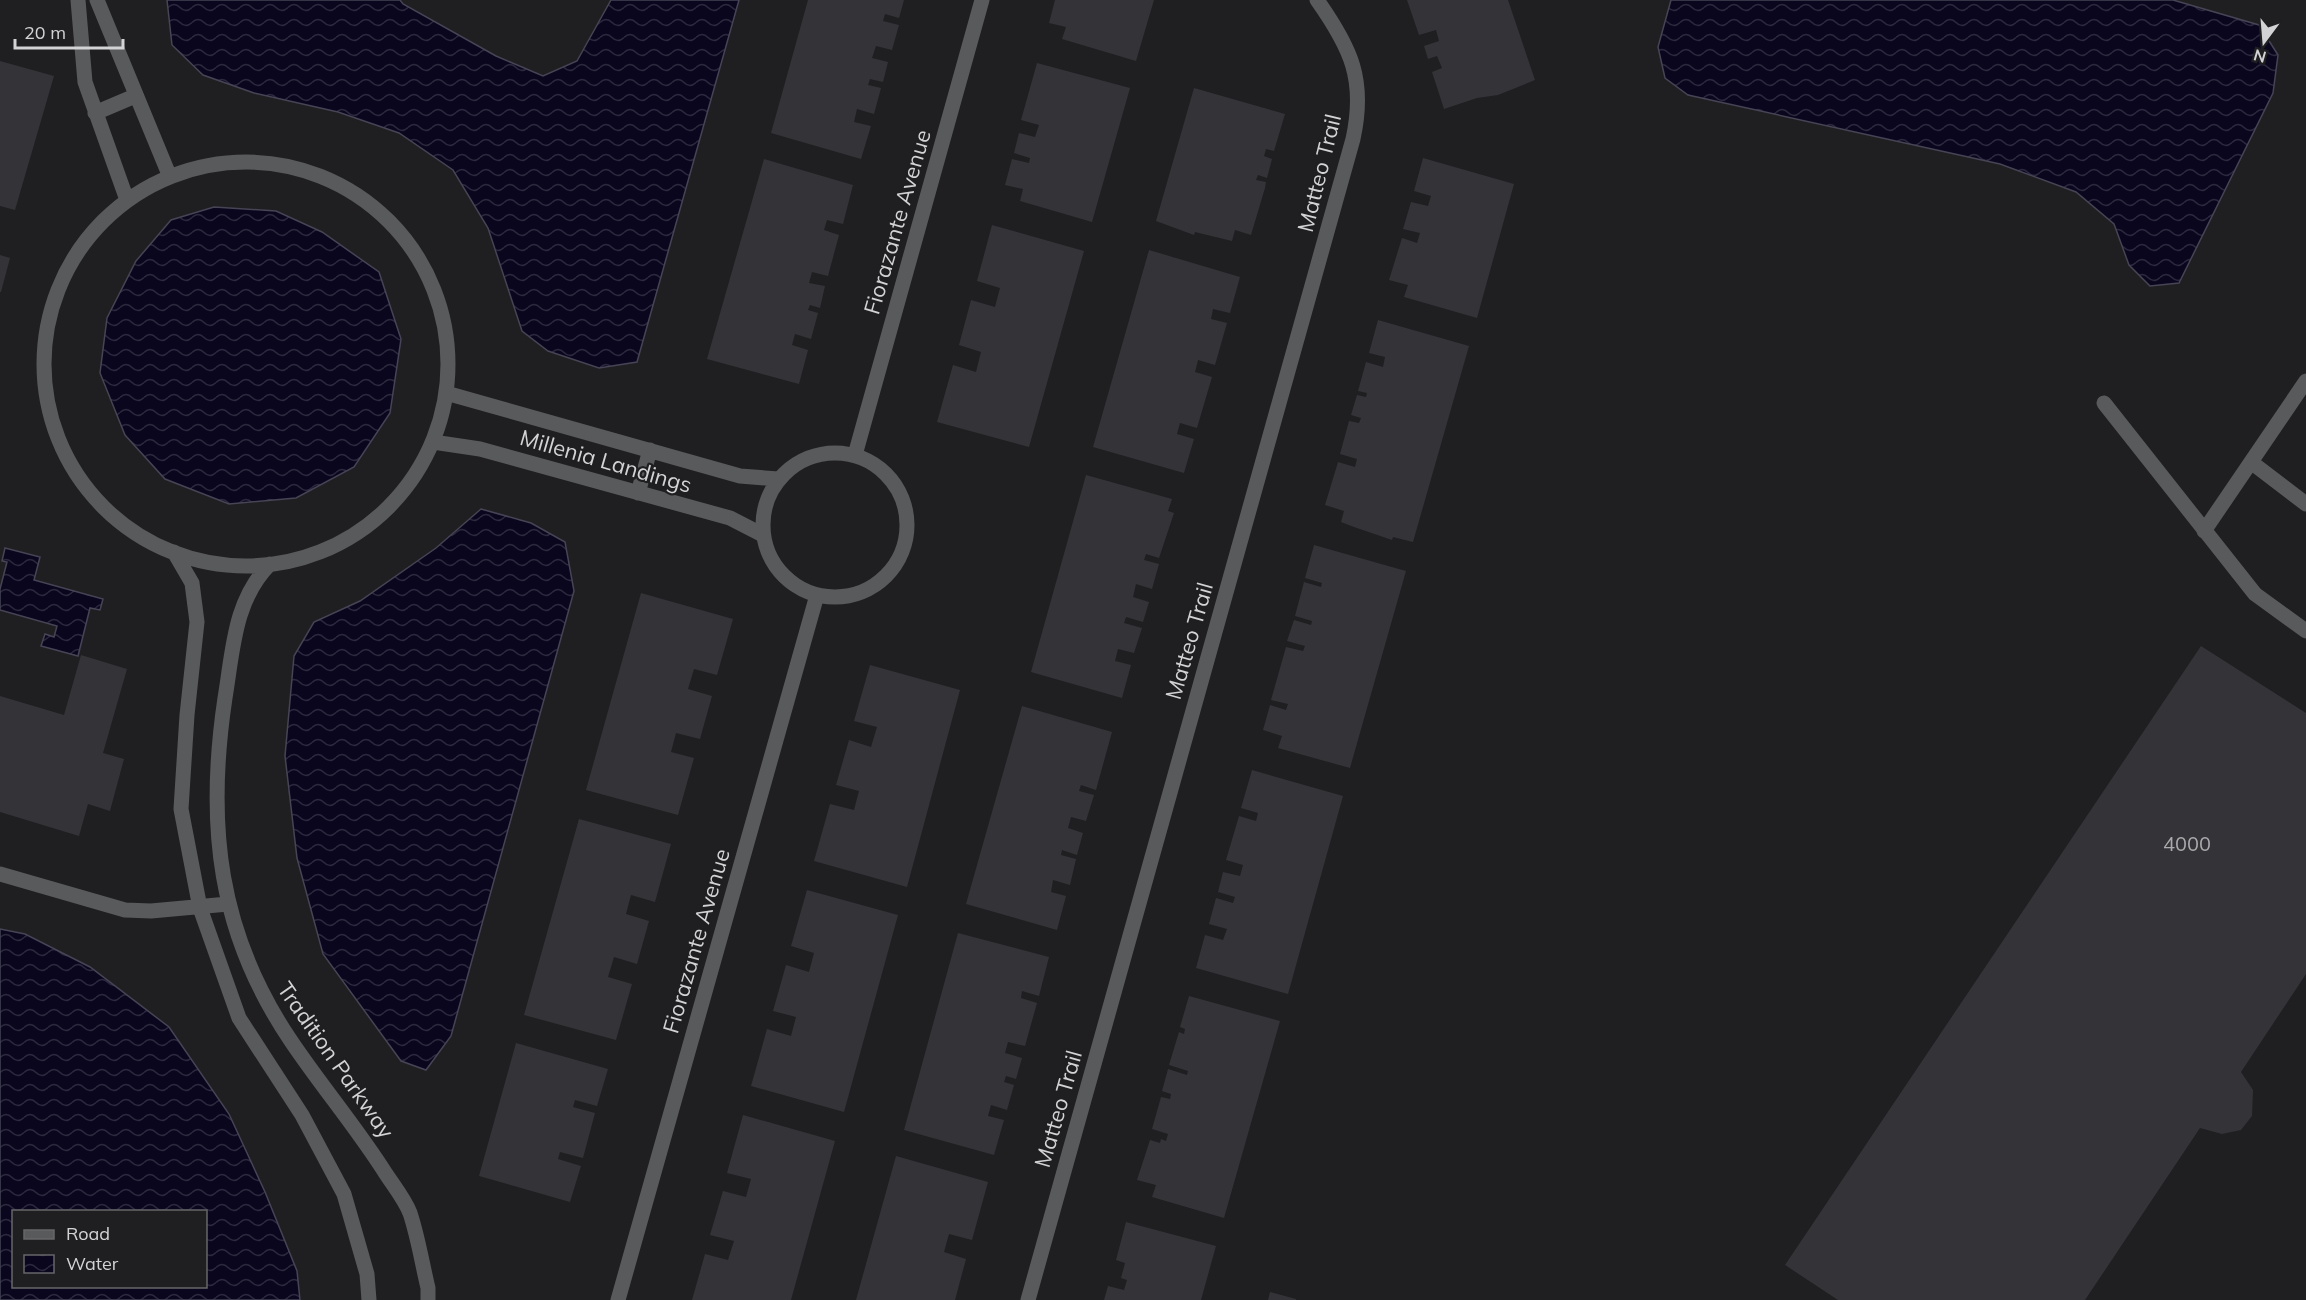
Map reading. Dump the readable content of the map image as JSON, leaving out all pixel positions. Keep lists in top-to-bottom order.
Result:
{
  "streets": {
    "street": [
      "Matteo Trail",
      "Fiorazante Avenue",
      "Millenia Landings",
      "Tradition Parkway"
    ]
  },
  "crossings": [
    ["Fiorazante Avenue", "Millenia Landings"]
  ],
  "house_numbers": ["4000"],
  "legend": ["Road", "Water"],
  "scale_bar": "20 m",
  "north": "bottom"
}
